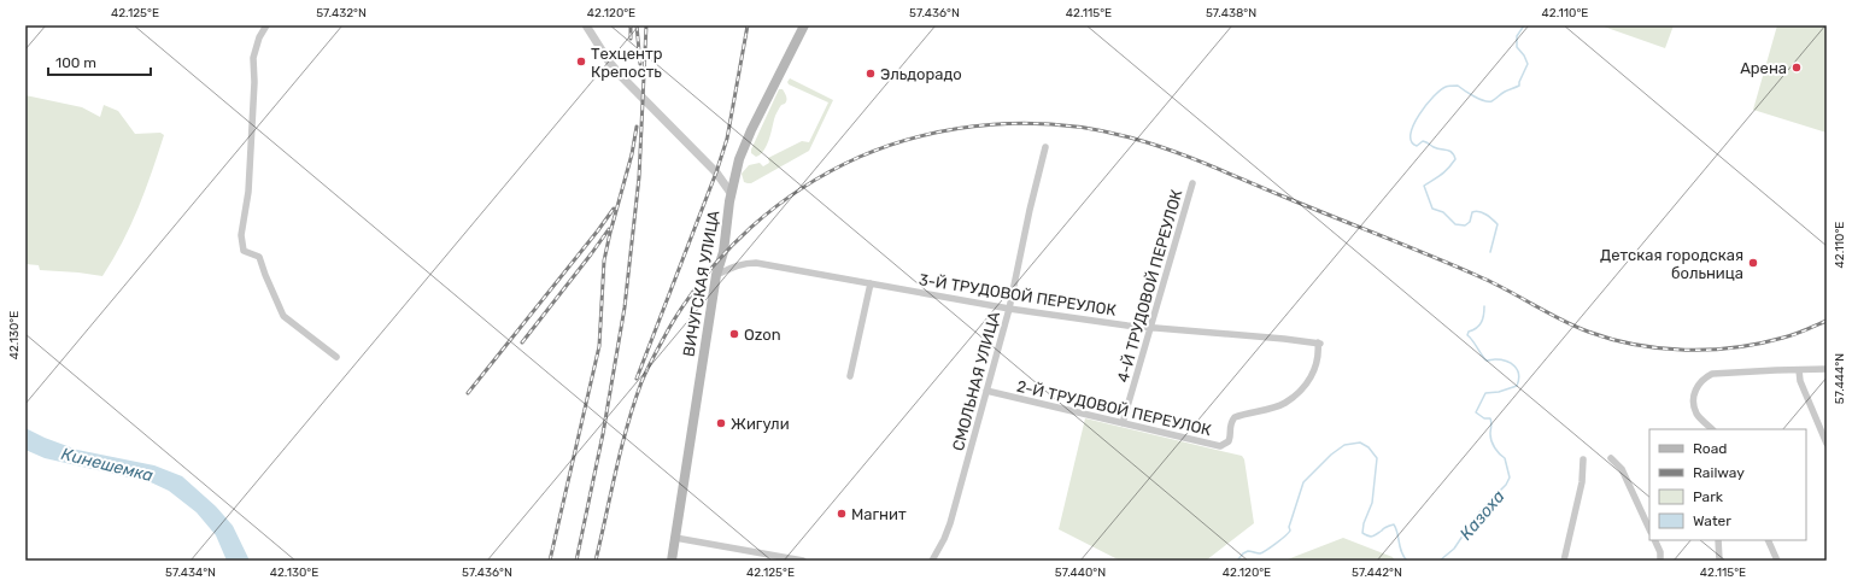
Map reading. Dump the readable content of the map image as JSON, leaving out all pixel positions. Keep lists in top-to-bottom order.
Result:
{
  "streets": {
    "main road": ["ВИЧУГСКАЯ УЛИЦА"],
    "street": [
      "4-Й ТРУДОВОЙ ПЕРЕУЛОК",
      "3-Й ТРУДОВОЙ ПЕРЕУЛОК",
      "СМОЛЬНАЯ УЛИЦА",
      "2-Й ТРУДОВОЙ ПЕРЕУЛОК"
    ]
  },
  "crossings": [
    ["ВИЧУГСКАЯ УЛИЦА", "3-Й ТРУДОВОЙ ПЕРЕУЛОК"],
    ["4-Й ТРУДОВОЙ ПЕРЕУЛОК", "3-Й ТРУДОВОЙ ПЕРЕУЛОК"],
    ["4-Й ТРУДОВОЙ ПЕРЕУЛОК", "2-Й ТРУДОВОЙ ПЕРЕУЛОК"],
    ["3-Й ТРУДОВОЙ ПЕРЕУЛОК", "СМОЛЬНАЯ УЛИЦА"],
    ["3-Й ТРУДОВОЙ ПЕРЕУЛОК", "2-Й ТРУДОВОЙ ПЕРЕУЛОК"],
    ["СМОЛЬНАЯ УЛИЦА", "2-Й ТРУДОВОЙ ПЕРЕУЛОК"]
  ],
  "water": ["Кинешемка", "Казоха"],
  "places": [
    "Техцентр Крепость",
    "Арена",
    "Эльдорадо",
    "Детская городская больница",
    "Ozon",
    "Жигули",
    "Магнит"
  ],
  "legend": [
    "Road",
    "Railway",
    "Park",
    "Water"
  ],
  "scale_bar": "100 m",
  "coordinates": [
    "42.125°E",
    "57.432°N",
    "42.120°E",
    "57.436°N",
    "42.115°E",
    "57.438°N",
    "42.110°E",
    "42.130°E",
    "57.444°N",
    "57.434°N",
    "57.440°N",
    "57.442°N"
  ]
}
